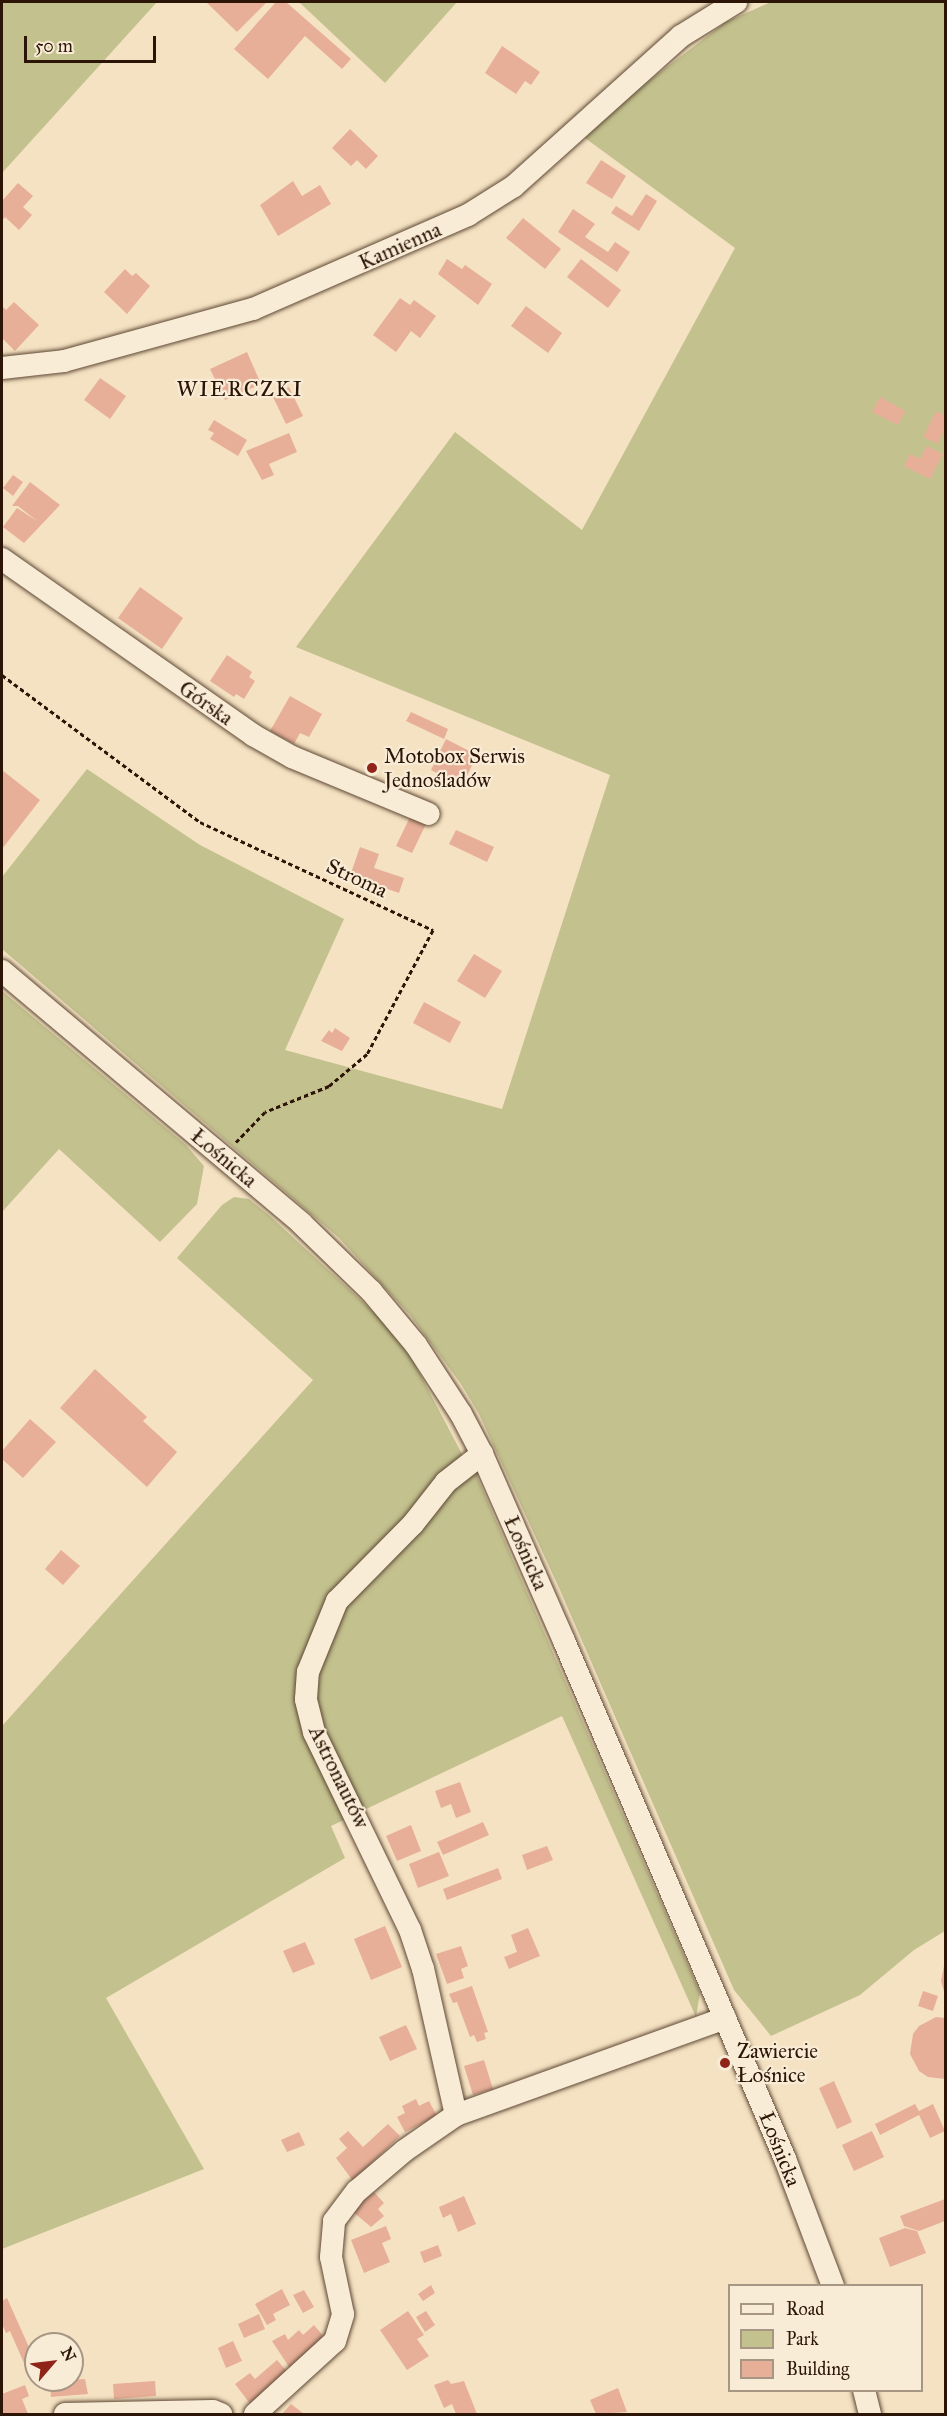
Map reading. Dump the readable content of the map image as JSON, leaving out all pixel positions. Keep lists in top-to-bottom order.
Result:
{
  "streets": {
    "street": [
      "Kamienna",
      "Górska",
      "Łośnicka",
      "Astronautów"
    ],
    "path": ["Stroma"]
  },
  "crossings": [
    ["Stroma", "Łośnicka"],
    ["Łośnicka", "Astronautów"]
  ],
  "districts": ["WIERCZKI"],
  "places": ["Motobox Serwis Jednośladów", "Zawiercie Łośnice"],
  "legend": ["Road", "Park", "Building"],
  "scale_bar": "50 m",
  "north": "top right"
}
